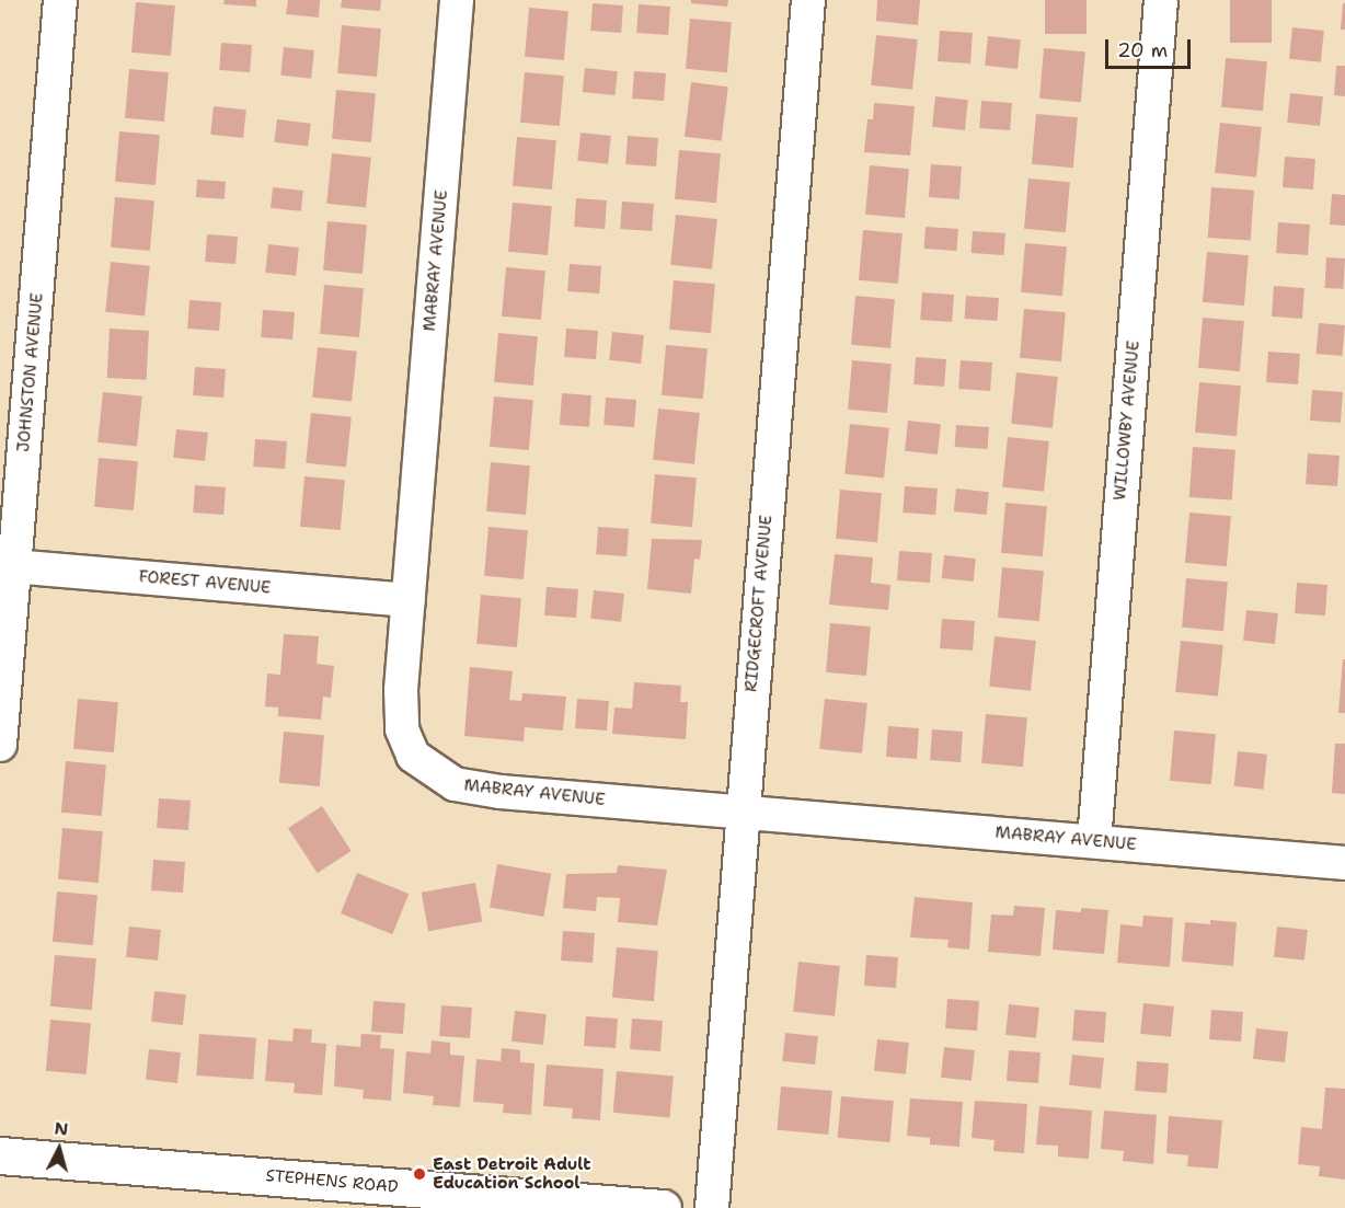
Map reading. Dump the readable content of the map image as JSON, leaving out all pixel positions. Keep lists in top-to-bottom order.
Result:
{
  "streets": {
    "street": [
      "MABRAY AVENUE",
      "JOHNSTON AVENUE",
      "WILLOWBY AVENUE",
      "FOREST AVENUE",
      "RIDGECROFT AVENUE",
      "STEPHENS ROAD"
    ]
  },
  "crossings": [
    ["MABRAY AVENUE", "WILLOWBY AVENUE"],
    ["MABRAY AVENUE", "FOREST AVENUE"],
    ["MABRAY AVENUE", "RIDGECROFT AVENUE"],
    ["JOHNSTON AVENUE", "FOREST AVENUE"]
  ],
  "places": ["East Detroit Adult Education School"],
  "scale_bar": "20 m",
  "north": "top"
}
